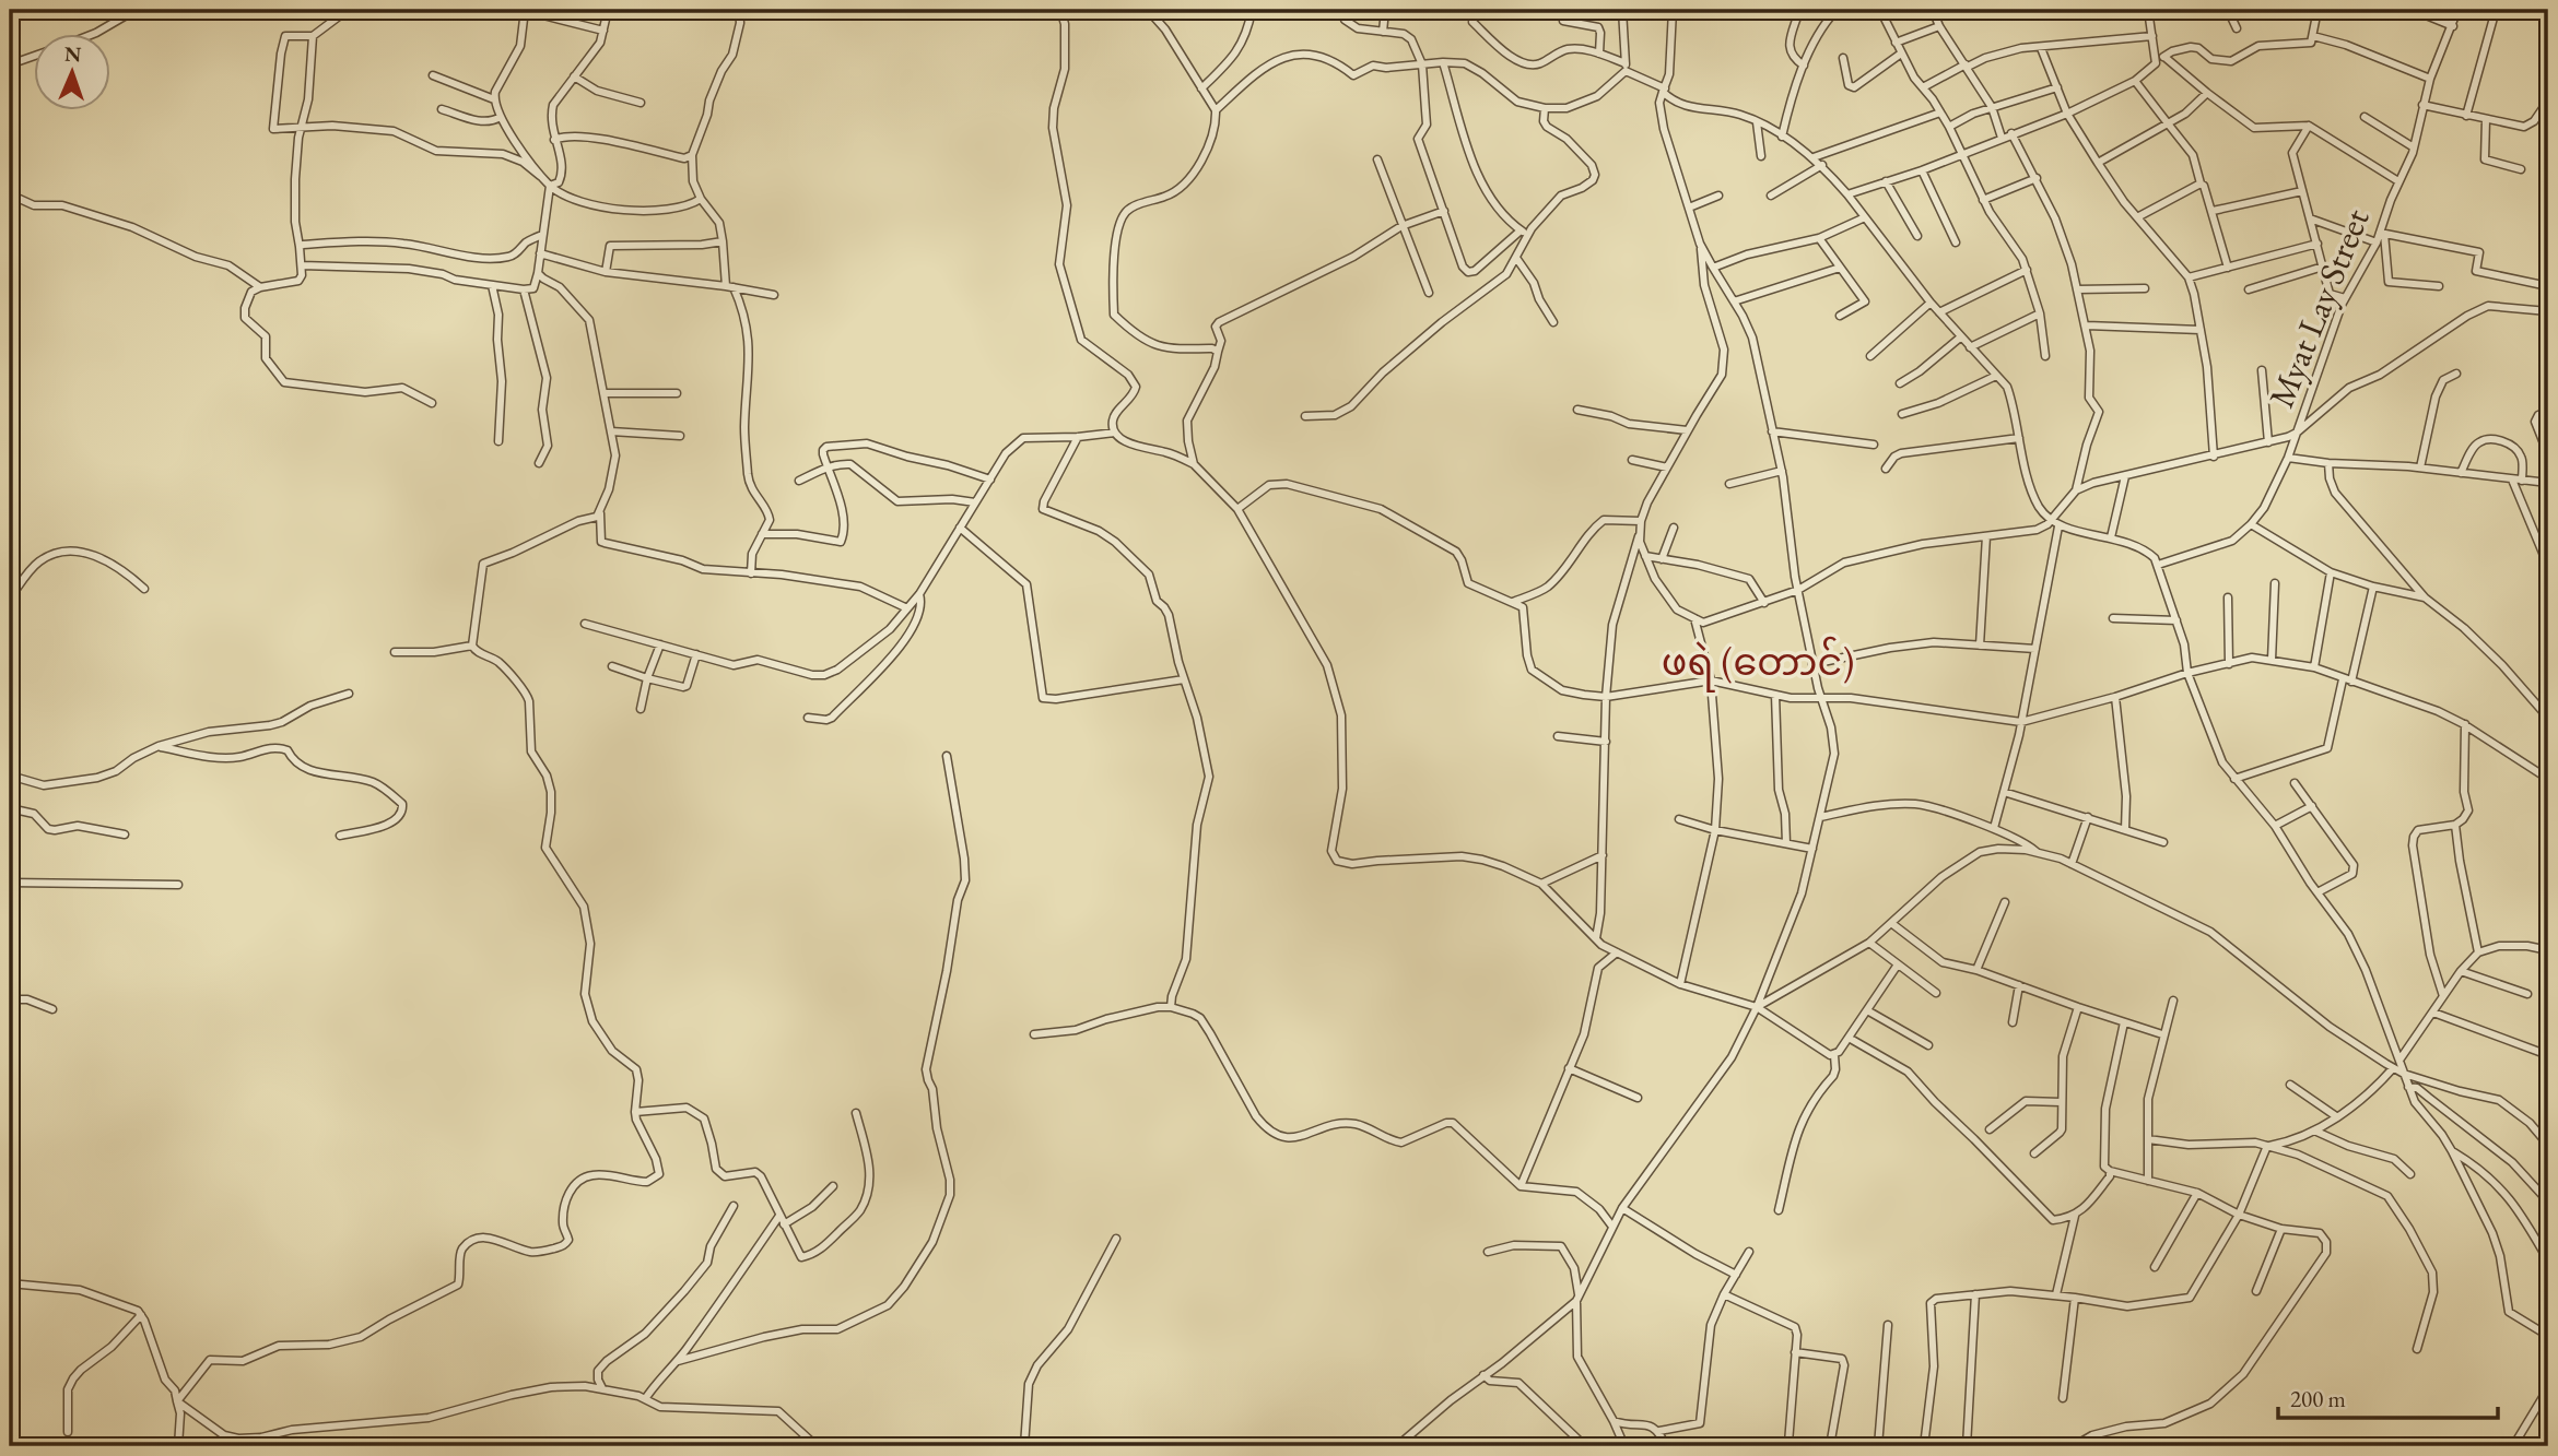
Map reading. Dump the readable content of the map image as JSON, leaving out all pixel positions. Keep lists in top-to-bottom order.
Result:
{
  "streets": {
    "street": ["Myat Lay Street"]
  },
  "districts": ["ဖရဲ (တောင်)"],
  "scale_bar": "200 m",
  "north": "top"
}
